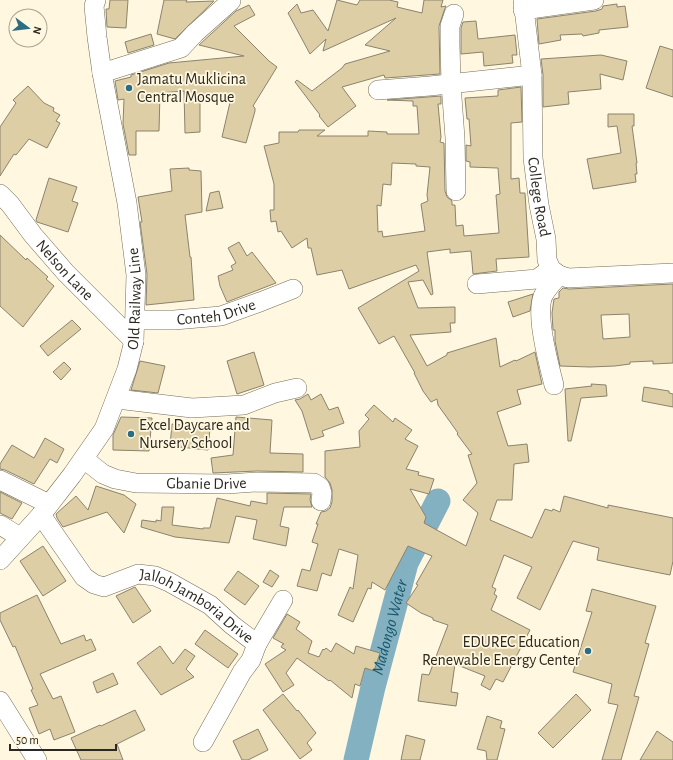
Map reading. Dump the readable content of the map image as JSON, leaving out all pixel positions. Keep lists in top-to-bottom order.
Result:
{
  "streets": {
    "street": [
      "College Road",
      "Nelson Lane",
      "Old Railway Line",
      "Conteh Drive",
      "Gbanie Drive",
      "Jalloh Jamboria Drive"
    ]
  },
  "crossings": [
    ["Nelson Lane", "Old Railway Line"],
    ["Old Railway Line", "Conteh Drive"],
    ["Old Railway Line", "Gbanie Drive"],
    ["Old Railway Line", "Jalloh Jamboria Drive"]
  ],
  "water": ["Madongo Water"],
  "places": ["Jamatu Muklicina Central Mosque", "Excel Daycare and Nursery School", "EDUREC Education Renewable Energy Center"],
  "scale_bar": "50 m",
  "north": "right"
}
